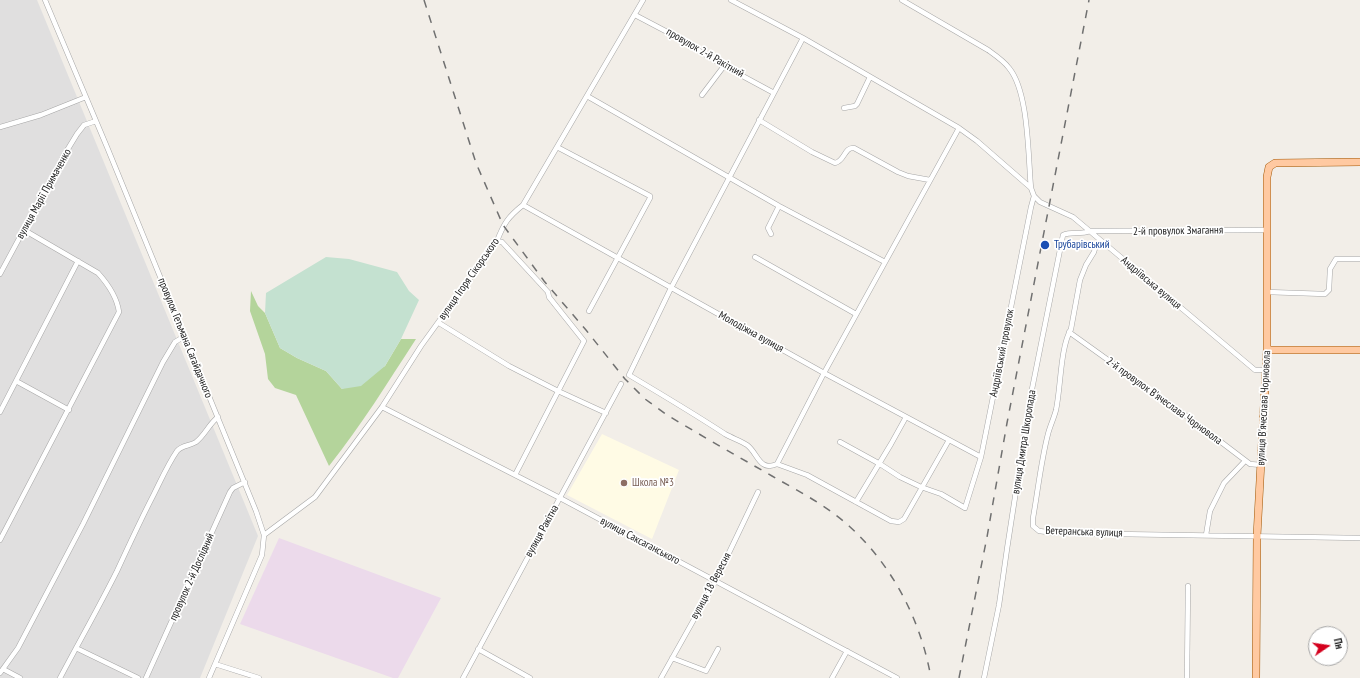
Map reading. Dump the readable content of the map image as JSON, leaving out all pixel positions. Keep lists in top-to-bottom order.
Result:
{
  "streets": {
    "main road": ["вулиця В'ячеслава Чорновола"],
    "street": [
      "провулок 2-й Ракітний",
      "вулиця Марії Примаченко",
      "2-й провулок Змагання",
      "вулиця Ігоря Сікорського",
      "Андріївська вулиця",
      "Молодіжна вулиця",
      "провулок Гетьмана Сагайдачного",
      "Андріївський провулок",
      "2-й провулок В'ячеслава Чорновола",
      "вулиця Дмитра Шкоропада",
      "вулиця Ракітна",
      "Ветеранська вулиця",
      "вулиця Саксаганського",
      "провулок 2-й Дослідний",
      "вулиця 18 Вересня"
    ]
  },
  "crossings": [
    ["провулок 2-й Ракітний", "вулиця Ігоря Сікорського"],
    ["вулиця Марії Примаченко", "провулок Гетьмана Сагайдачного"],
    ["2-й провулок Змагання", "Андріївська вулиця"],
    ["2-й провулок Змагання", "вулиця В'ячеслава Чорновола"],
    ["2-й провулок Змагання", "вулиця Дмитра Шкоропада"],
    ["вулиця Ігоря Сікорського", "Молодіжна вулиця"],
    ["вулиця Ігоря Сікорського", "провулок Гетьмана Сагайдачного"],
    ["вулиця Ігоря Сікорського", "вулиця Саксаганського"],
    ["Андріївська вулиця", "Андріївський провулок"],
    ["Андріївська вулиця", "вулиця В'ячеслава Чорновола"],
    ["Андріївська вулиця", "вулиця Дмитра Шкоропада"],
    ["Андріївська вулиця", "Ветеранська вулиця"],
    ["Молодіжна вулиця", "Андріївський провулок"],
    ["провулок Гетьмана Сагайдачного", "провулок 2-й Дослідний"],
    ["2-й провулок В'ячеслава Чорновола", "вулиця В'ячеслава Чорновола"],
    ["2-й провулок В'ячеслава Чорновола", "Ветеранська вулиця"],
    ["вулиця В'ячеслава Чорновола", "Ветеранська вулиця"],
    ["вулиця Ракітна", "вулиця Саксаганського"],
    ["вулиця Саксаганського", "вулиця 18 Вересня"]
  ],
  "places": ["Трубарівський", "Школа №3"],
  "north": "right"
}
